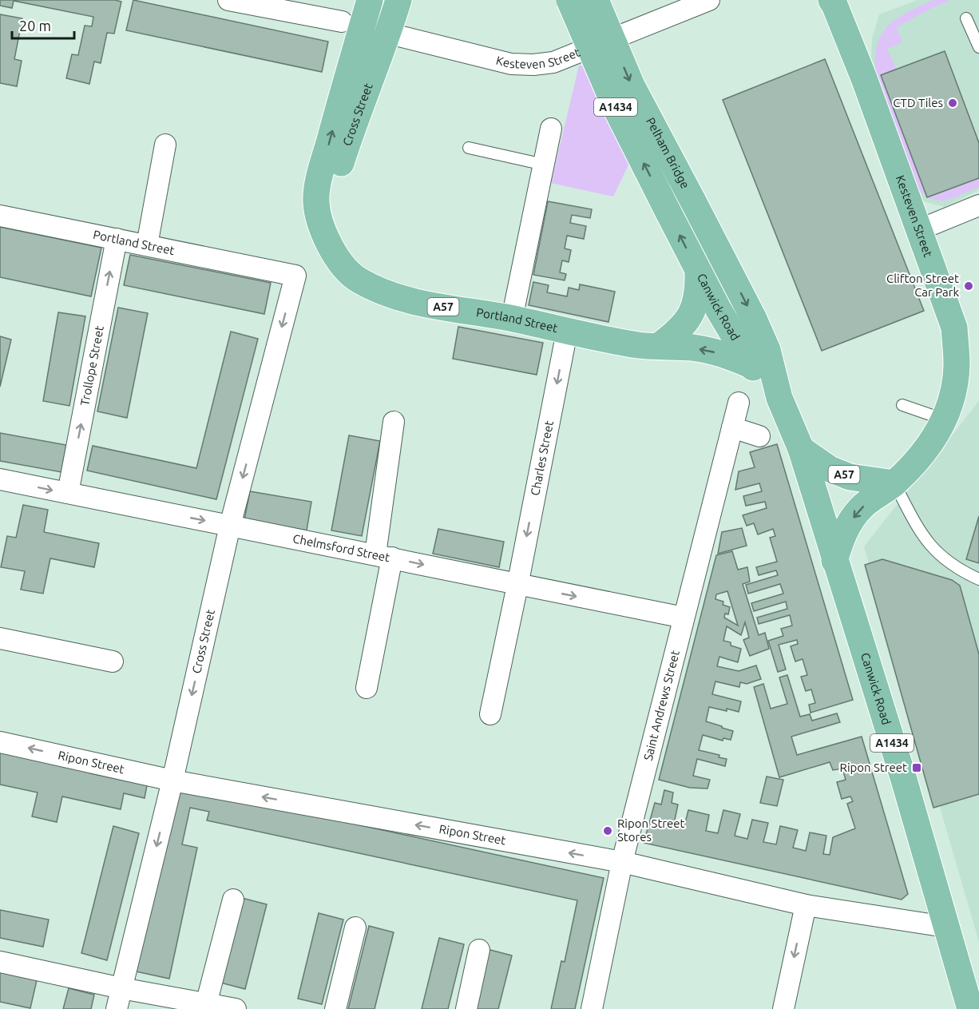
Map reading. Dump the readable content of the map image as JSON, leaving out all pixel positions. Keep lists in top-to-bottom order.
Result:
{
  "streets": {
    "main road": [
      "Kesteven Street",
      "A1434",
      "Cross Street",
      "Pelham Bridge",
      "Portland Street",
      "A57",
      "Canwick Road"
    ],
    "street": [
      "Trollope Street",
      "Charles Street",
      "Chelmsford Street",
      "Saint Andrews Street",
      "Ripon Street"
    ]
  },
  "crossings": [
    ["Kesteven Street", "Cross Street"],
    ["Kesteven Street", "A57"],
    ["Kesteven Street", "Canwick Road"],
    ["Cross Street", "Portland Street"],
    ["Cross Street", "Chelmsford Street"],
    ["Cross Street", "Ripon Street"],
    ["Pelham Bridge", "Canwick Road"],
    ["Portland Street", "Canwick Road"],
    ["Portland Street", "Trollope Street"],
    ["Portland Street", "Charles Street"],
    ["A57", "Canwick Road"],
    ["Canwick Road", "Ripon Street"],
    ["Trollope Street", "Chelmsford Street"],
    ["Charles Street", "Chelmsford Street"],
    ["Chelmsford Street", "Saint Andrews Street"],
    ["Saint Andrews Street", "Ripon Street"]
  ],
  "one_way": ["Trollope Street", "Chelmsford Street", "Ripon Street"],
  "places": {
    "other": ["CTD Tiles", "Clifton Street Car Park", "Ripon Street Stores"],
    "transit": ["Ripon Street"]
  },
  "scale_bar": "20 m"
}
